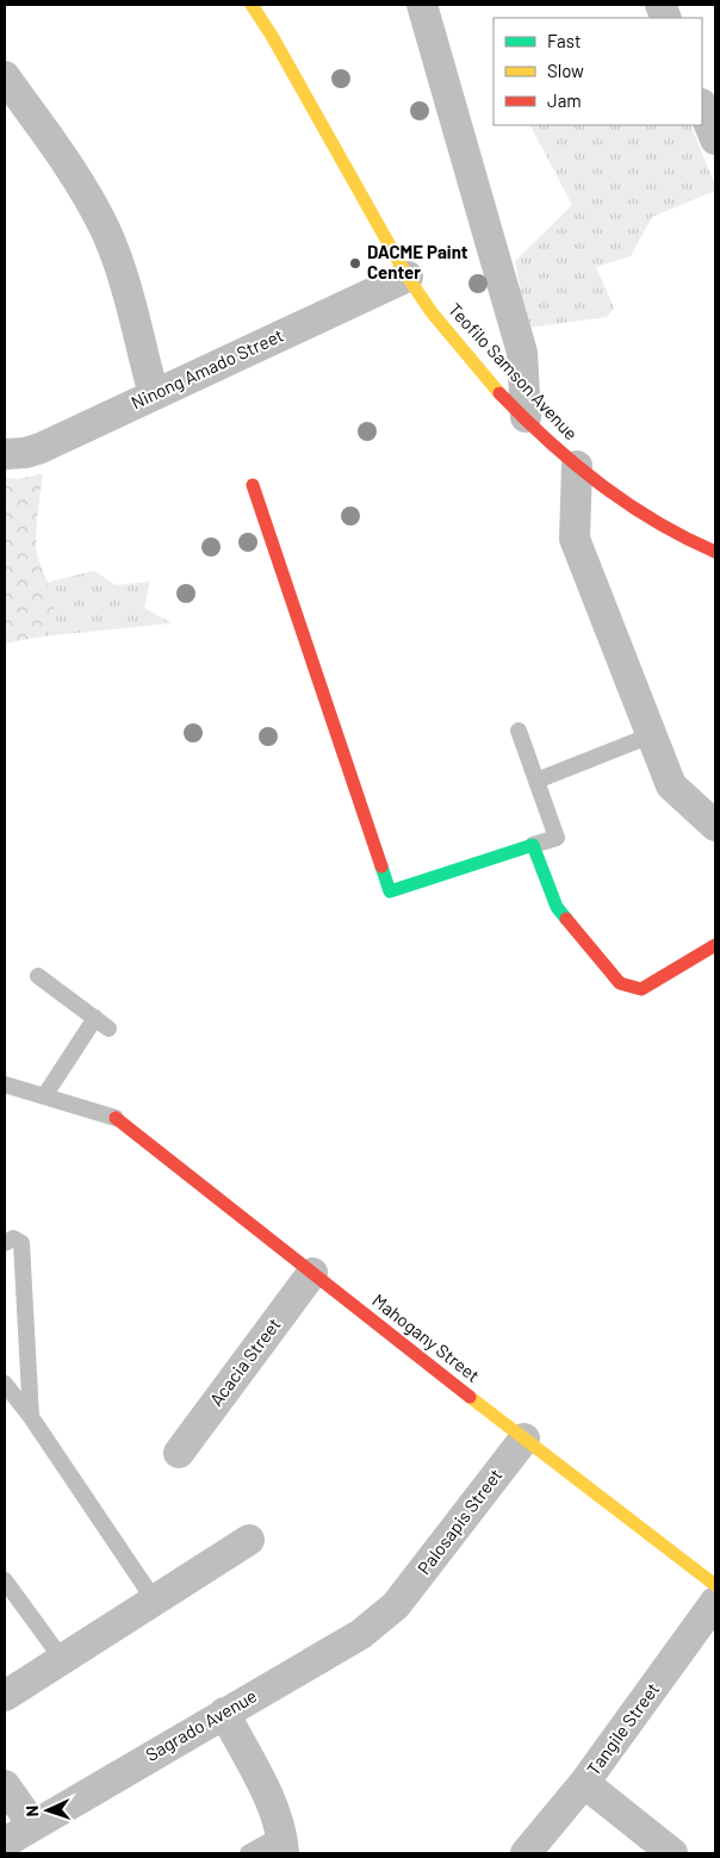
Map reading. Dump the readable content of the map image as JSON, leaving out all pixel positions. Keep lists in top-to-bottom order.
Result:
{
  "streets": {
    "street": [
      "Ninong Amado Street",
      "Teofilo Samson Avenue",
      "Mahogany Street",
      "Acacia Street",
      "Palosapis Street",
      "Sagrado Avenue",
      "Tangile Street"
    ]
  },
  "crossings": [
    ["Ninong Amado Street", "Teofilo Samson Avenue"],
    ["Mahogany Street", "Acacia Street"],
    ["Mahogany Street", "Palosapis Street"],
    ["Palosapis Street", "Sagrado Avenue"]
  ],
  "places": ["DACME Paint Center"],
  "legend": ["Fast", "Slow", "Jam"],
  "north": "left"
}
